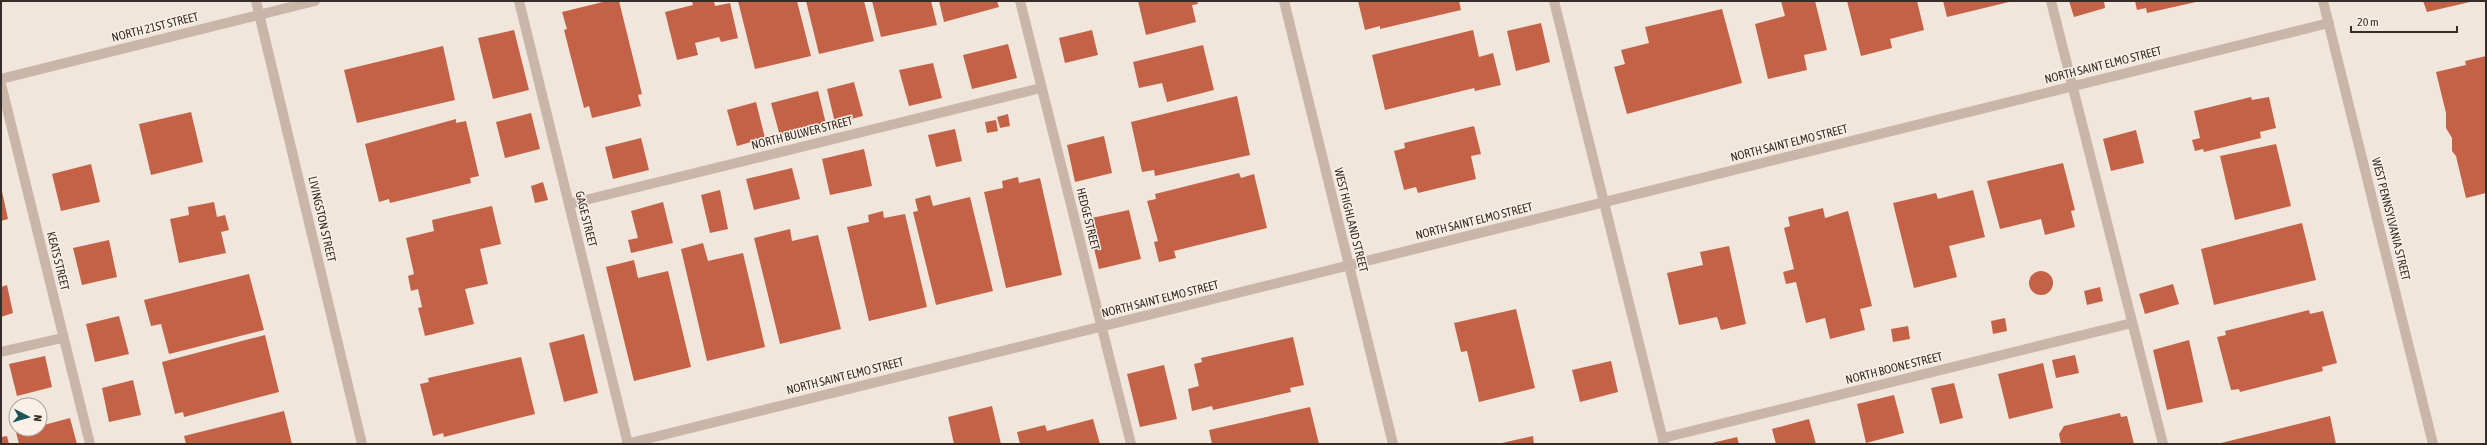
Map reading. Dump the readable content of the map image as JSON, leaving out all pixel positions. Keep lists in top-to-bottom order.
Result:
{
  "streets": {
    "street": [
      "NORTH 21ST STREET",
      "NORTH SAINT ELMO STREET",
      "NORTH BULWER STREET",
      "LIVINGSTON STREET",
      "GAGE STREET",
      "HEDGE STREET",
      "WEST PENNSYLVANIA STREET",
      "WEST HIGHLAND STREET",
      "KEATS STREET",
      "NORTH BOONE STREET"
    ]
  },
  "crossings": [
    ["NORTH 21ST STREET", "LIVINGSTON STREET"],
    ["NORTH SAINT ELMO STREET", "GAGE STREET"],
    ["NORTH SAINT ELMO STREET", "HEDGE STREET"],
    ["NORTH SAINT ELMO STREET", "WEST PENNSYLVANIA STREET"],
    ["NORTH SAINT ELMO STREET", "WEST HIGHLAND STREET"],
    ["NORTH BULWER STREET", "GAGE STREET"],
    ["NORTH BULWER STREET", "HEDGE STREET"]
  ],
  "scale_bar": "20 m",
  "north": "right"
}
